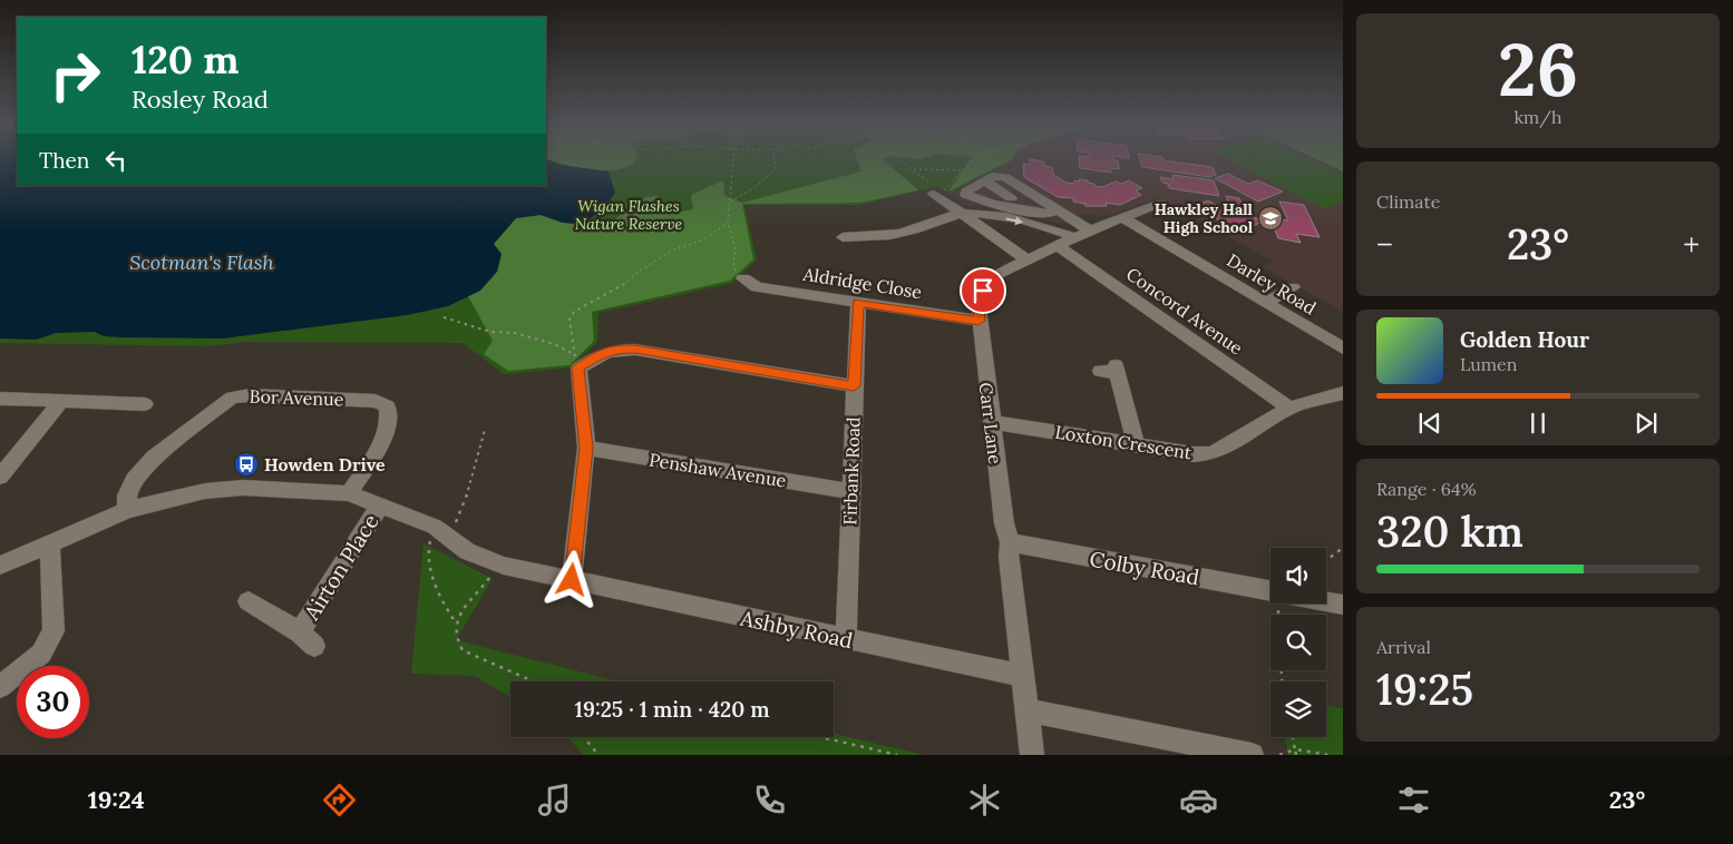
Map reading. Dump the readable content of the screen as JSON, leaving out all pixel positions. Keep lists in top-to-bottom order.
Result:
{
  "streets": {
    "street": [
      "Aldridge Close",
      "Darley Road",
      "Concord Avenue",
      "Bor Avenue",
      "Carr Lane",
      "Loxton Crescent",
      "Penshaw Avenue",
      "Firbank Road",
      "Airton Place",
      "Colby Road",
      "Ashby Road"
    ]
  },
  "crossings": [
    ["Aldridge Close", "Carr Lane"],
    ["Aldridge Close", "Firbank Road"],
    ["Darley Road", "Carr Lane"],
    ["Concord Avenue", "Carr Lane"],
    ["Concord Avenue", "Loxton Crescent"],
    ["Carr Lane", "Loxton Crescent"],
    ["Carr Lane", "Colby Road"],
    ["Carr Lane", "Ashby Road"],
    ["Penshaw Avenue", "Firbank Road"],
    ["Firbank Road", "Ashby Road"]
  ],
  "water": ["Scotman's Flash"],
  "parks": ["Wigan Flashes Nature Reserve"],
  "places": {
    "school or university": ["Hawkley Hall High School"],
    "bus stop": ["Howden Drive"]
  },
  "page": {
    "tile": [
      ["26", "km/h"],
      "Climate",
      ["Range · 64%", "320 km"],
      ["Arrival", "19:25"]
    ],
    "turn": ["120 m", "Rosley Road"],
    "then": "Then",
    "heat": ["−", "23°", "+"],
    "song": ["Golden Hour", "Lumen"],
    "limit": "30",
    "trip": "19:25 · 1 min · 420 m",
    "tabs": ["19:24", "23°"]
  }
}
